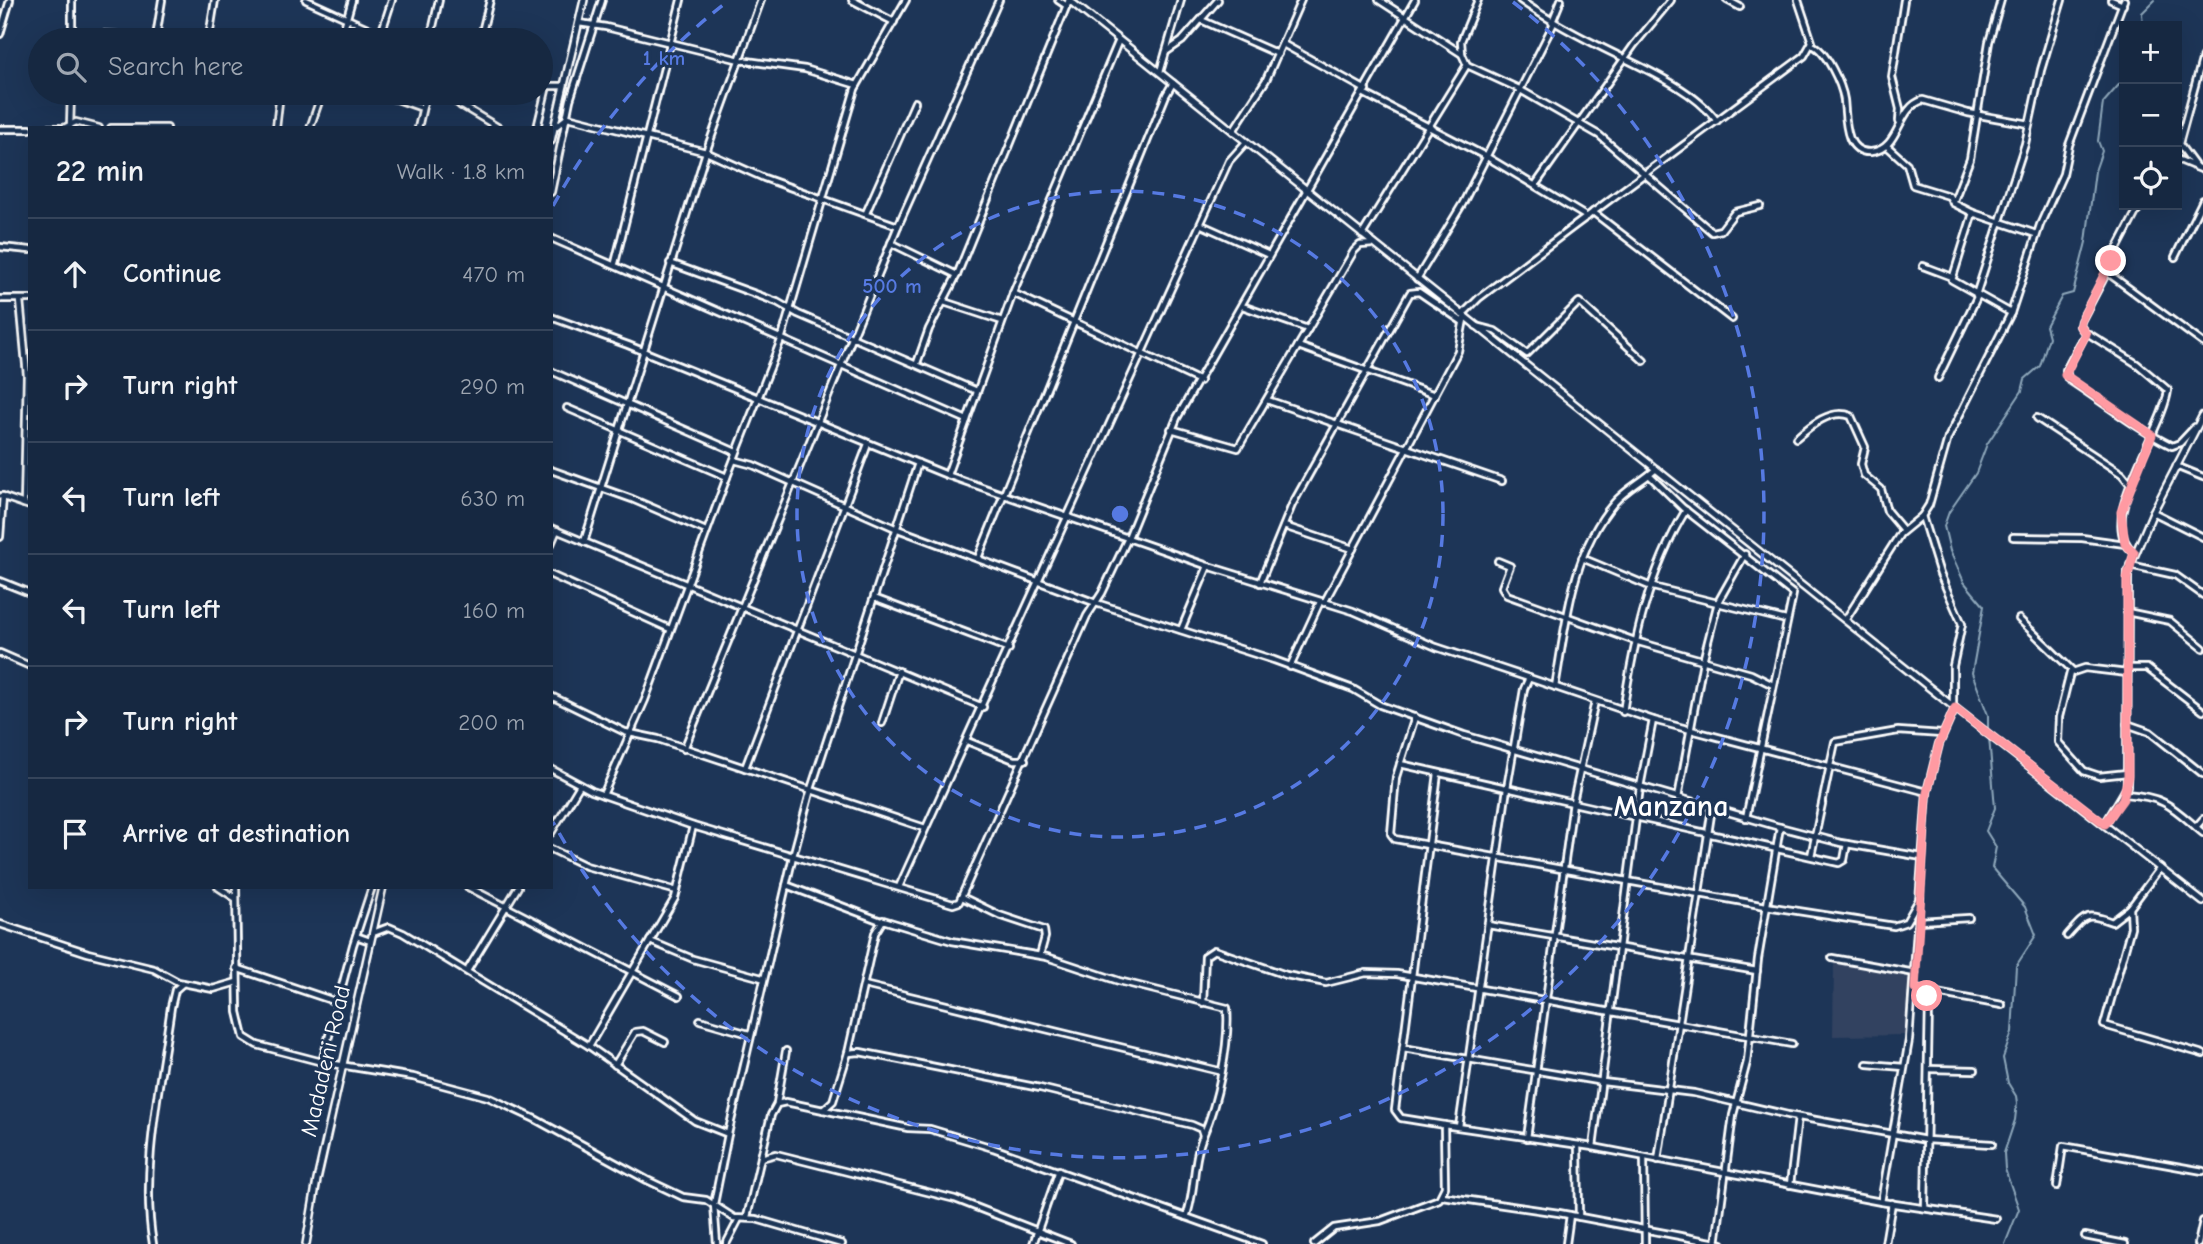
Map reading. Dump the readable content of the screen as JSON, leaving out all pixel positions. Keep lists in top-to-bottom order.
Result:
{
  "streets": {
    "street": ["Madadeni Road"]
  },
  "districts": ["Manzana"],
  "page": {
    "map_buttons": ["+", "−"],
    "search": "Search here",
    "heading": ["22 min", "Walk · 1.8 km"],
    "list": [
      ["Continue", "470 m"],
      ["Turn right", "290 m"],
      ["Turn left", "630 m"],
      ["Turn left", "160 m"],
      ["Turn right", "200 m"],
      "Arrive at destination"
    ]
  },
  "rings": ["1 km", "500 m"]
}
